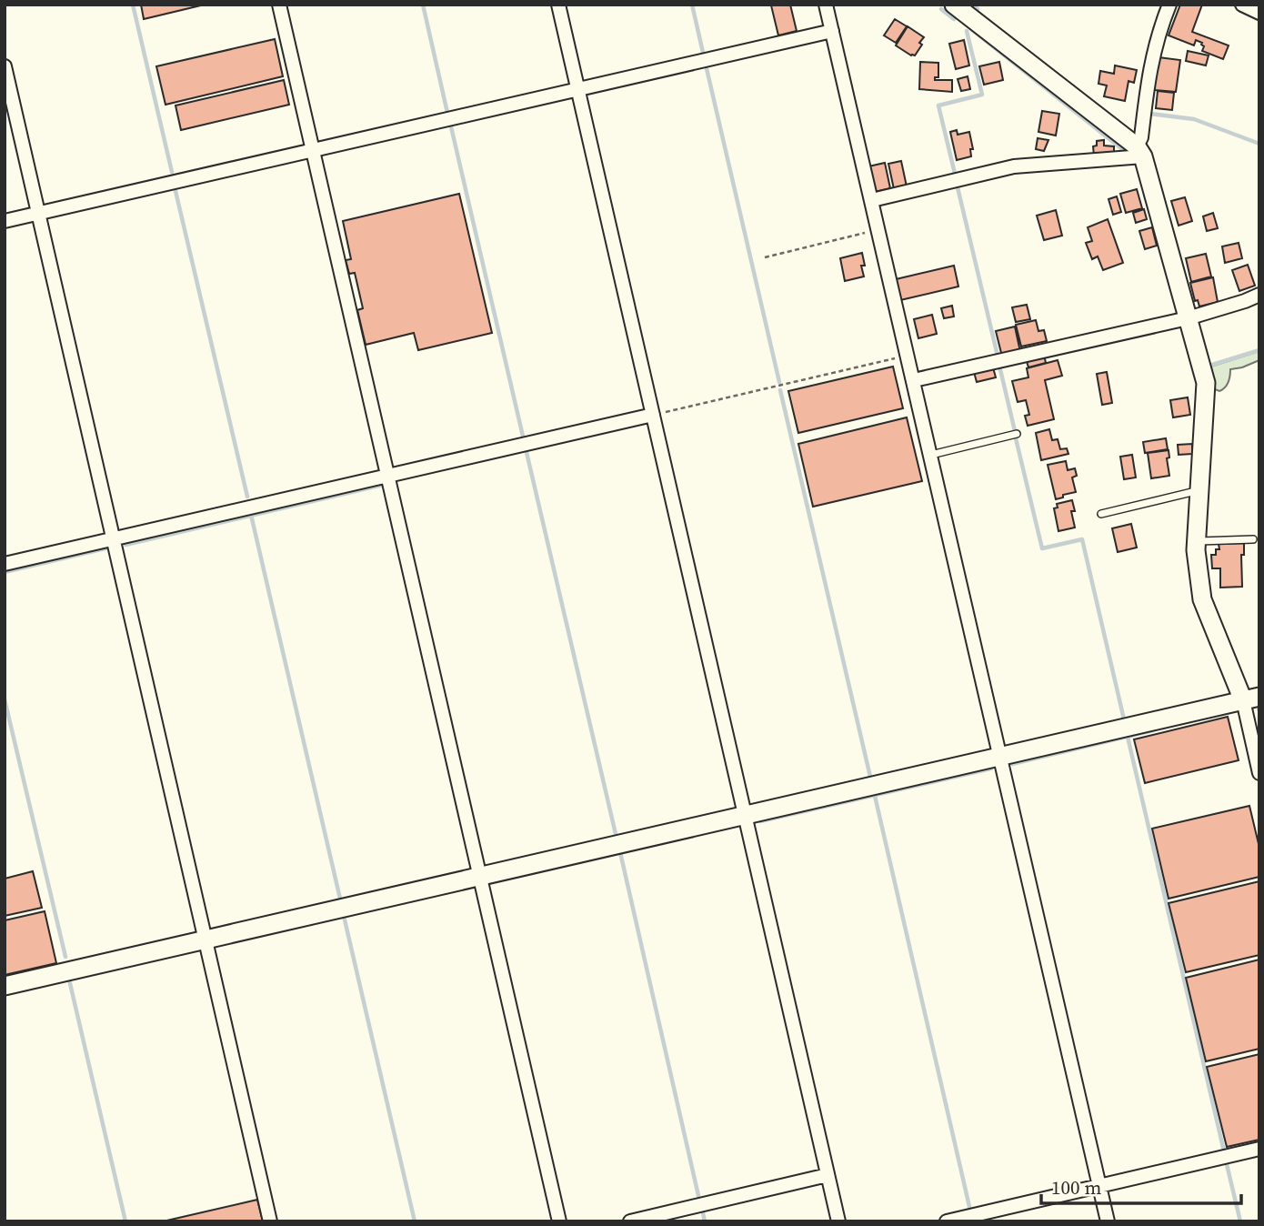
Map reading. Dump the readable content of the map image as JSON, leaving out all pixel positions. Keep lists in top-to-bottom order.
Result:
{
  "scale_bar": "100 m"
}
